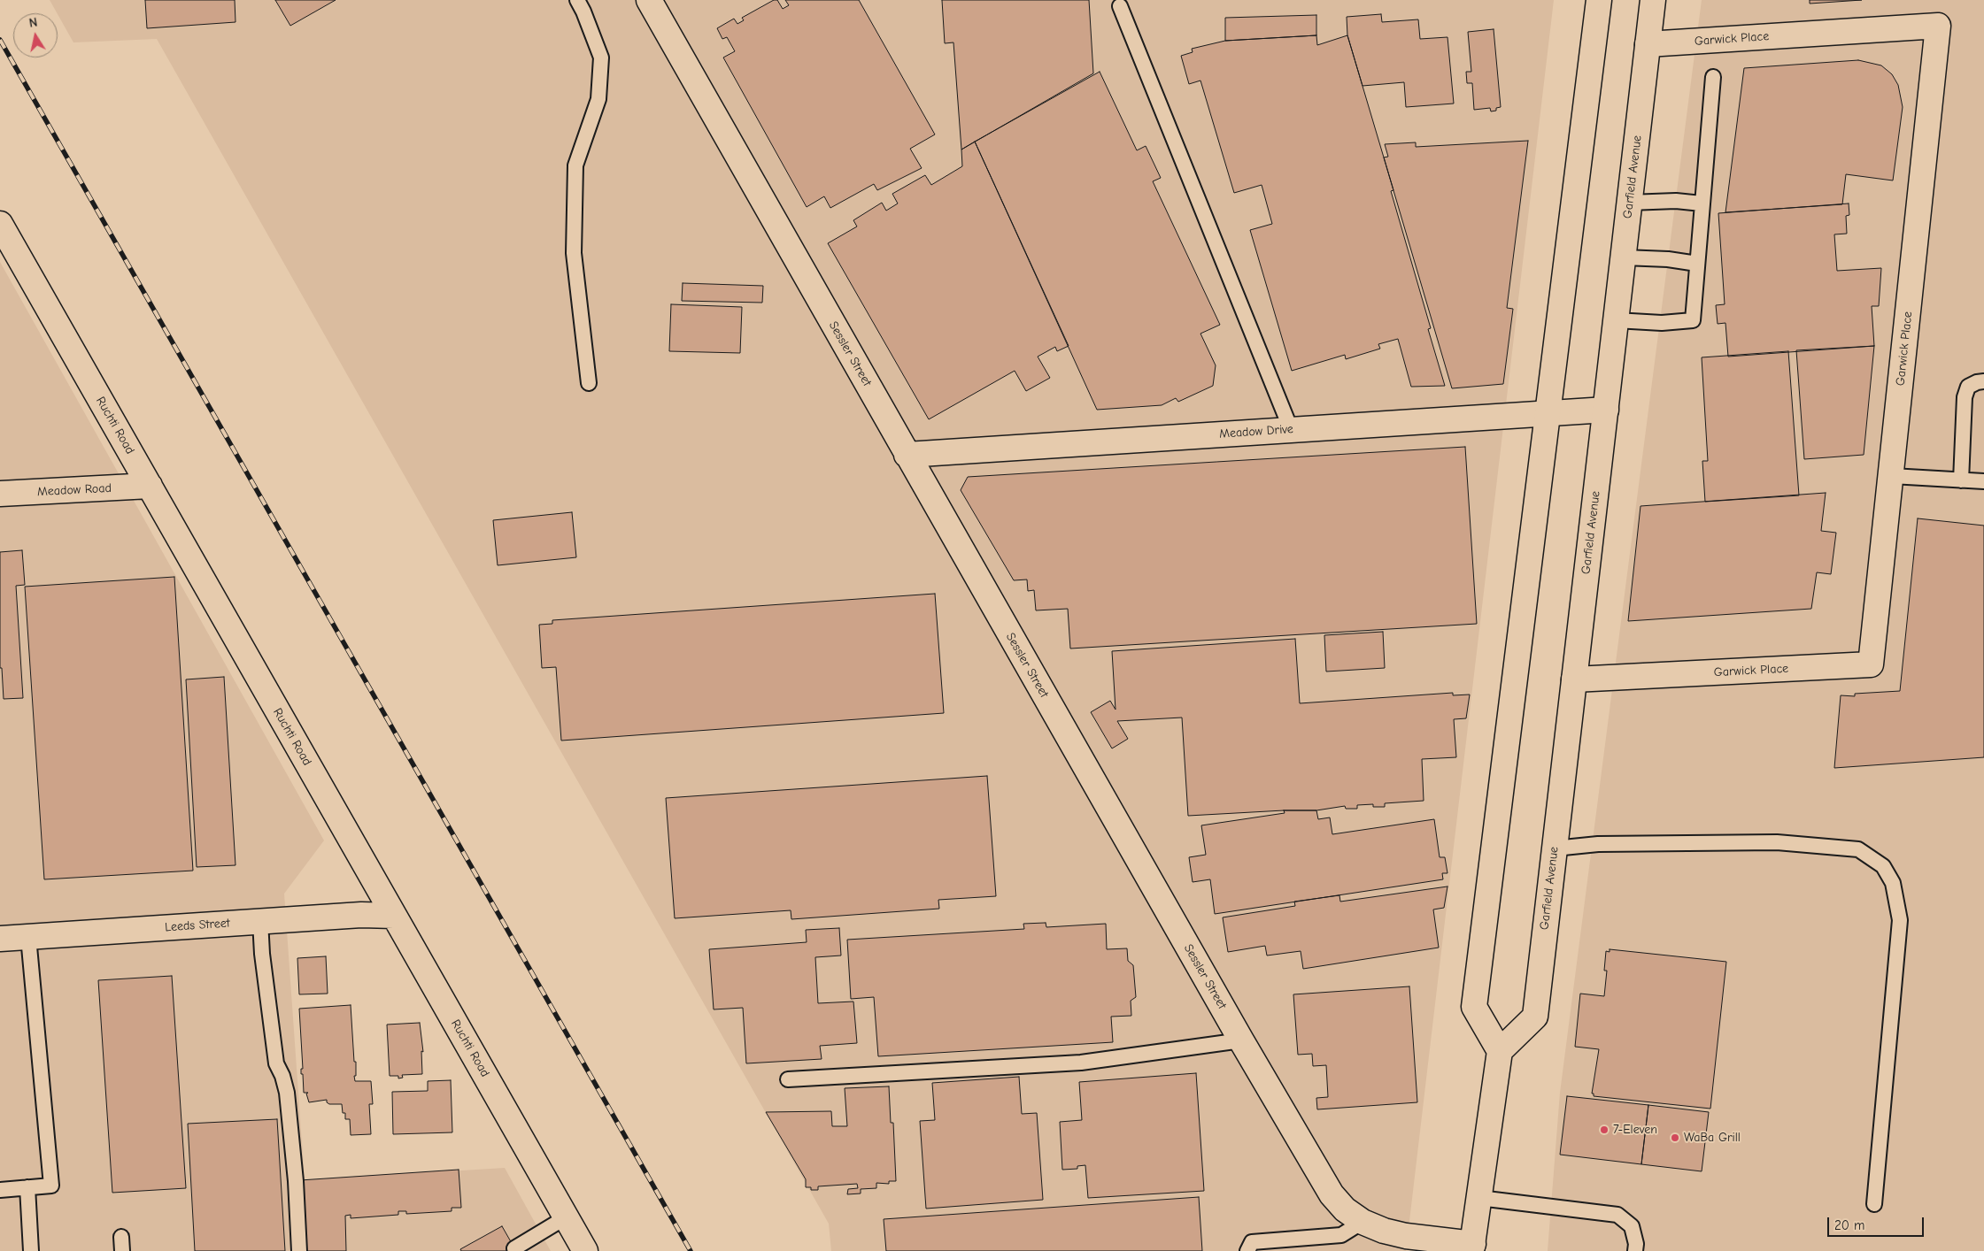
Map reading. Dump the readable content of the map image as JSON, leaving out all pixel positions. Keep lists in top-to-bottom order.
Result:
{
  "streets": {
    "street": [
      "Garwick Place",
      "Garfield Avenue",
      "Sessler Street",
      "Ruchti Road",
      "Meadow Drive",
      "Meadow Road",
      "Leeds Street"
    ]
  },
  "crossings": [
    ["Garwick Place", "Garfield Avenue"],
    ["Garfield Avenue", "Meadow Drive"],
    ["Sessler Street", "Meadow Drive"],
    ["Ruchti Road", "Meadow Road"],
    ["Ruchti Road", "Leeds Street"]
  ],
  "places": ["7-Eleven", "WaBa Grill"],
  "scale_bar": "20 m",
  "north": "top"
}
